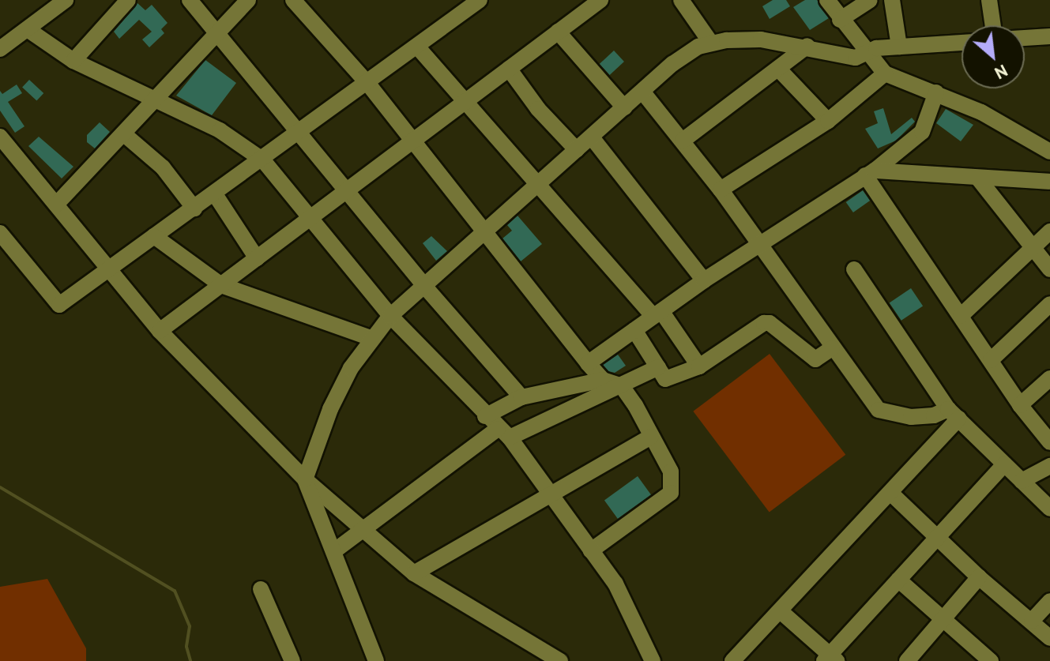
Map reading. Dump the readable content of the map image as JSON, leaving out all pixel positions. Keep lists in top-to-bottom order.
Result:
{
  "north": "bottom right"
}
